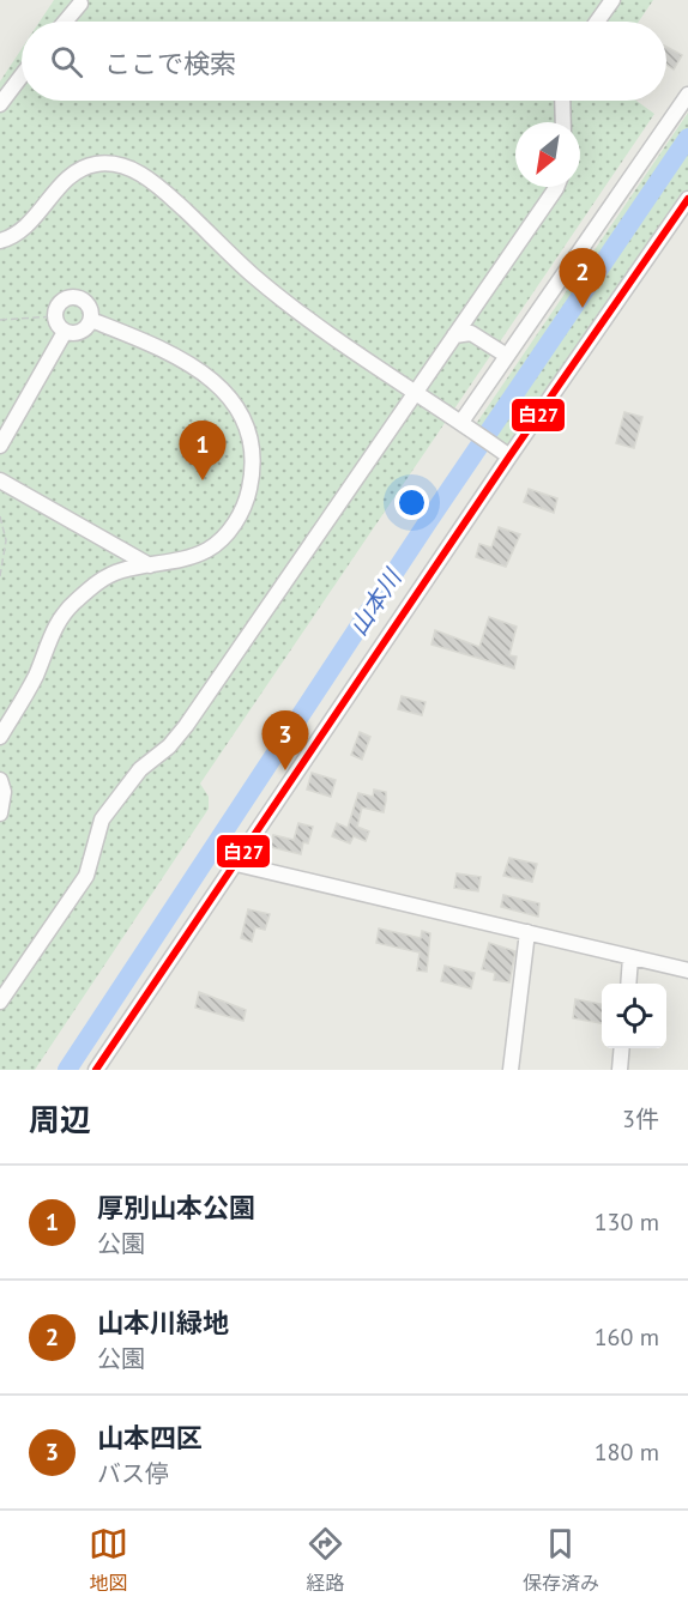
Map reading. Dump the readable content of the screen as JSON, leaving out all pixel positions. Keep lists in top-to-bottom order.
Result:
{
  "water": ["山本川"],
  "lines": ["transit line 白27"],
  "north": "bottom left",
  "page": {
    "search": "ここで検索",
    "pins": ["2", "1", "3"],
    "heading": ["周辺", "3件"],
    "list": [
      {
        "mark": "1",
        "name": "厚別山本公園",
        "note": "公園",
        "value": "130 m"
      },
      {
        "mark": "2",
        "name": "山本川緑地",
        "note": "公園",
        "value": "160 m"
      },
      {
        "mark": "3",
        "name": "山本四区",
        "note": "バス停",
        "value": "180 m"
      }
    ],
    "nav": ["地図", "経路", "保存済み"]
  }
}
